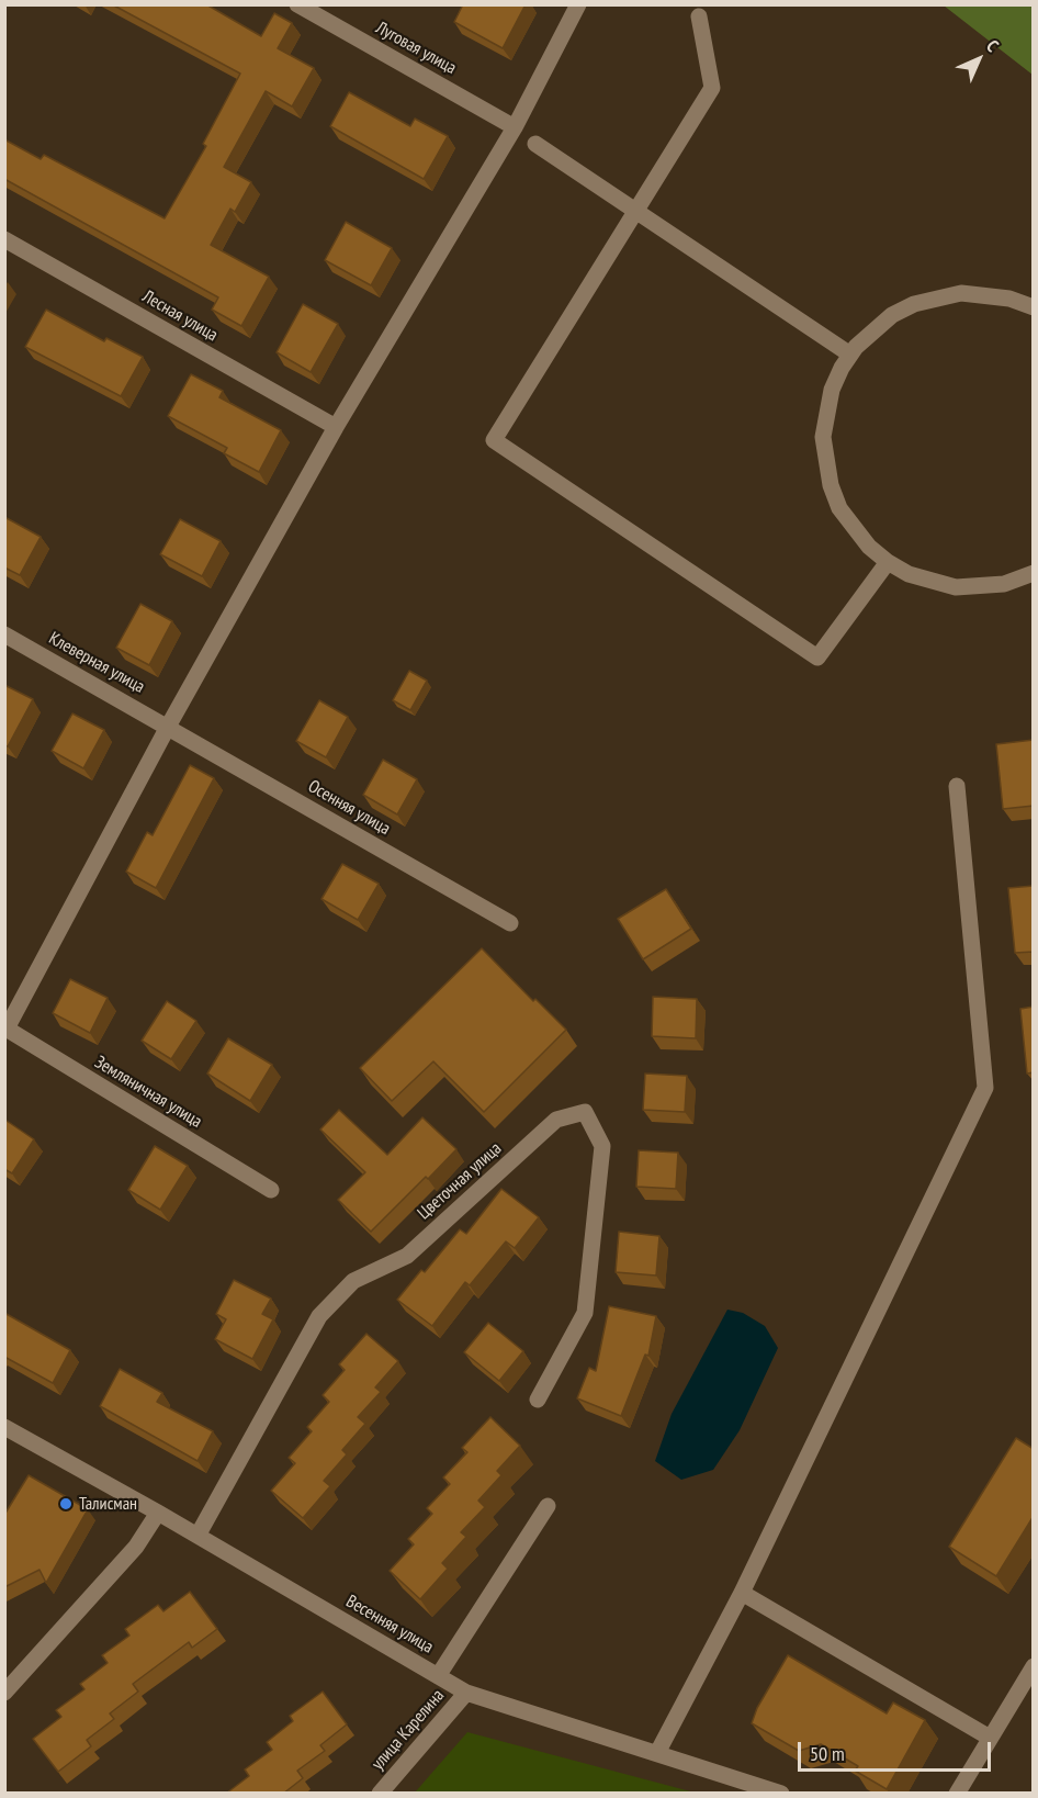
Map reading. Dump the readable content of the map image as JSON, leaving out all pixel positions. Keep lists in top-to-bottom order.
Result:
{
  "streets": {
    "street": [
      "Луговая улица",
      "Лесная улица",
      "Клеверная улица",
      "Осенняя улица",
      "Земляничная улица",
      "Цветочная улица",
      "Весенняя улица",
      "улица Карелина"
    ]
  },
  "crossings": [
    ["Клеверная улица", "Осенняя улица"],
    ["Цветочная улица", "Весенняя улица"],
    ["Весенняя улица", "улица Карелина"]
  ],
  "places": ["Талисман"],
  "scale_bar": "50 m",
  "north": "top right"
}
